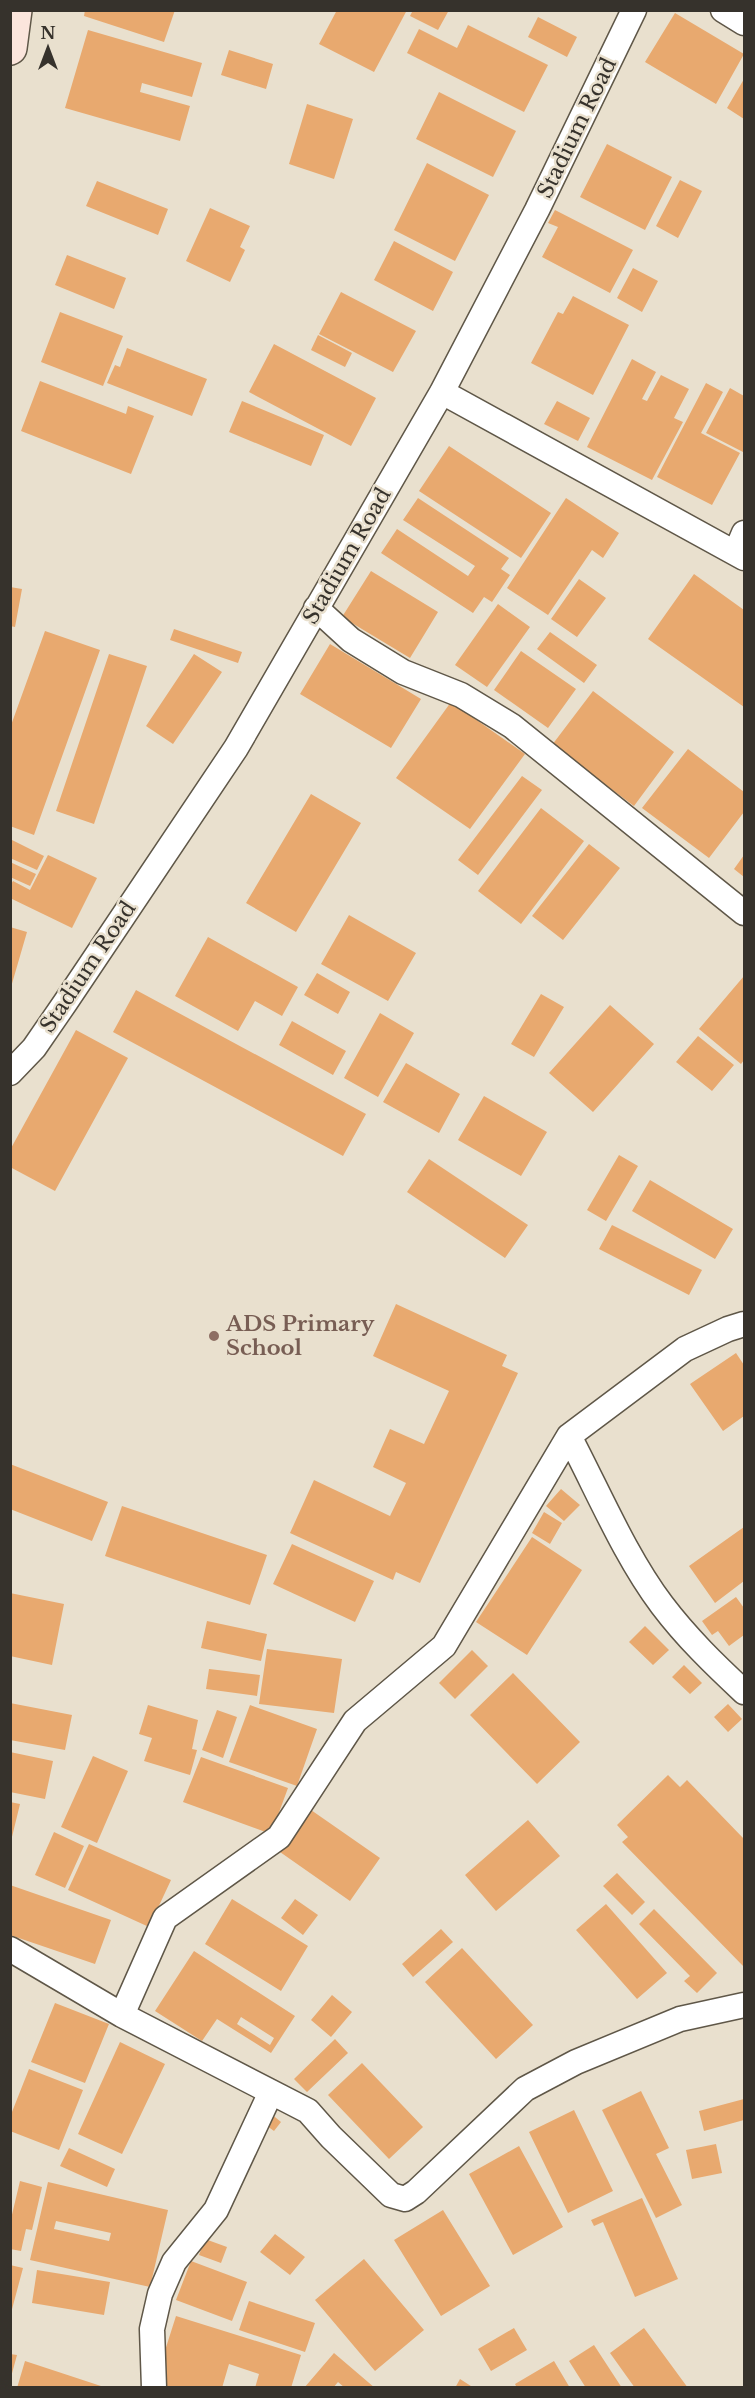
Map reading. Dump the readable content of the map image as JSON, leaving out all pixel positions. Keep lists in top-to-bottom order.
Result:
{
  "streets": {
    "street": ["Stadium Road"]
  },
  "places": ["ADS Primary School"],
  "north": "top"
}
